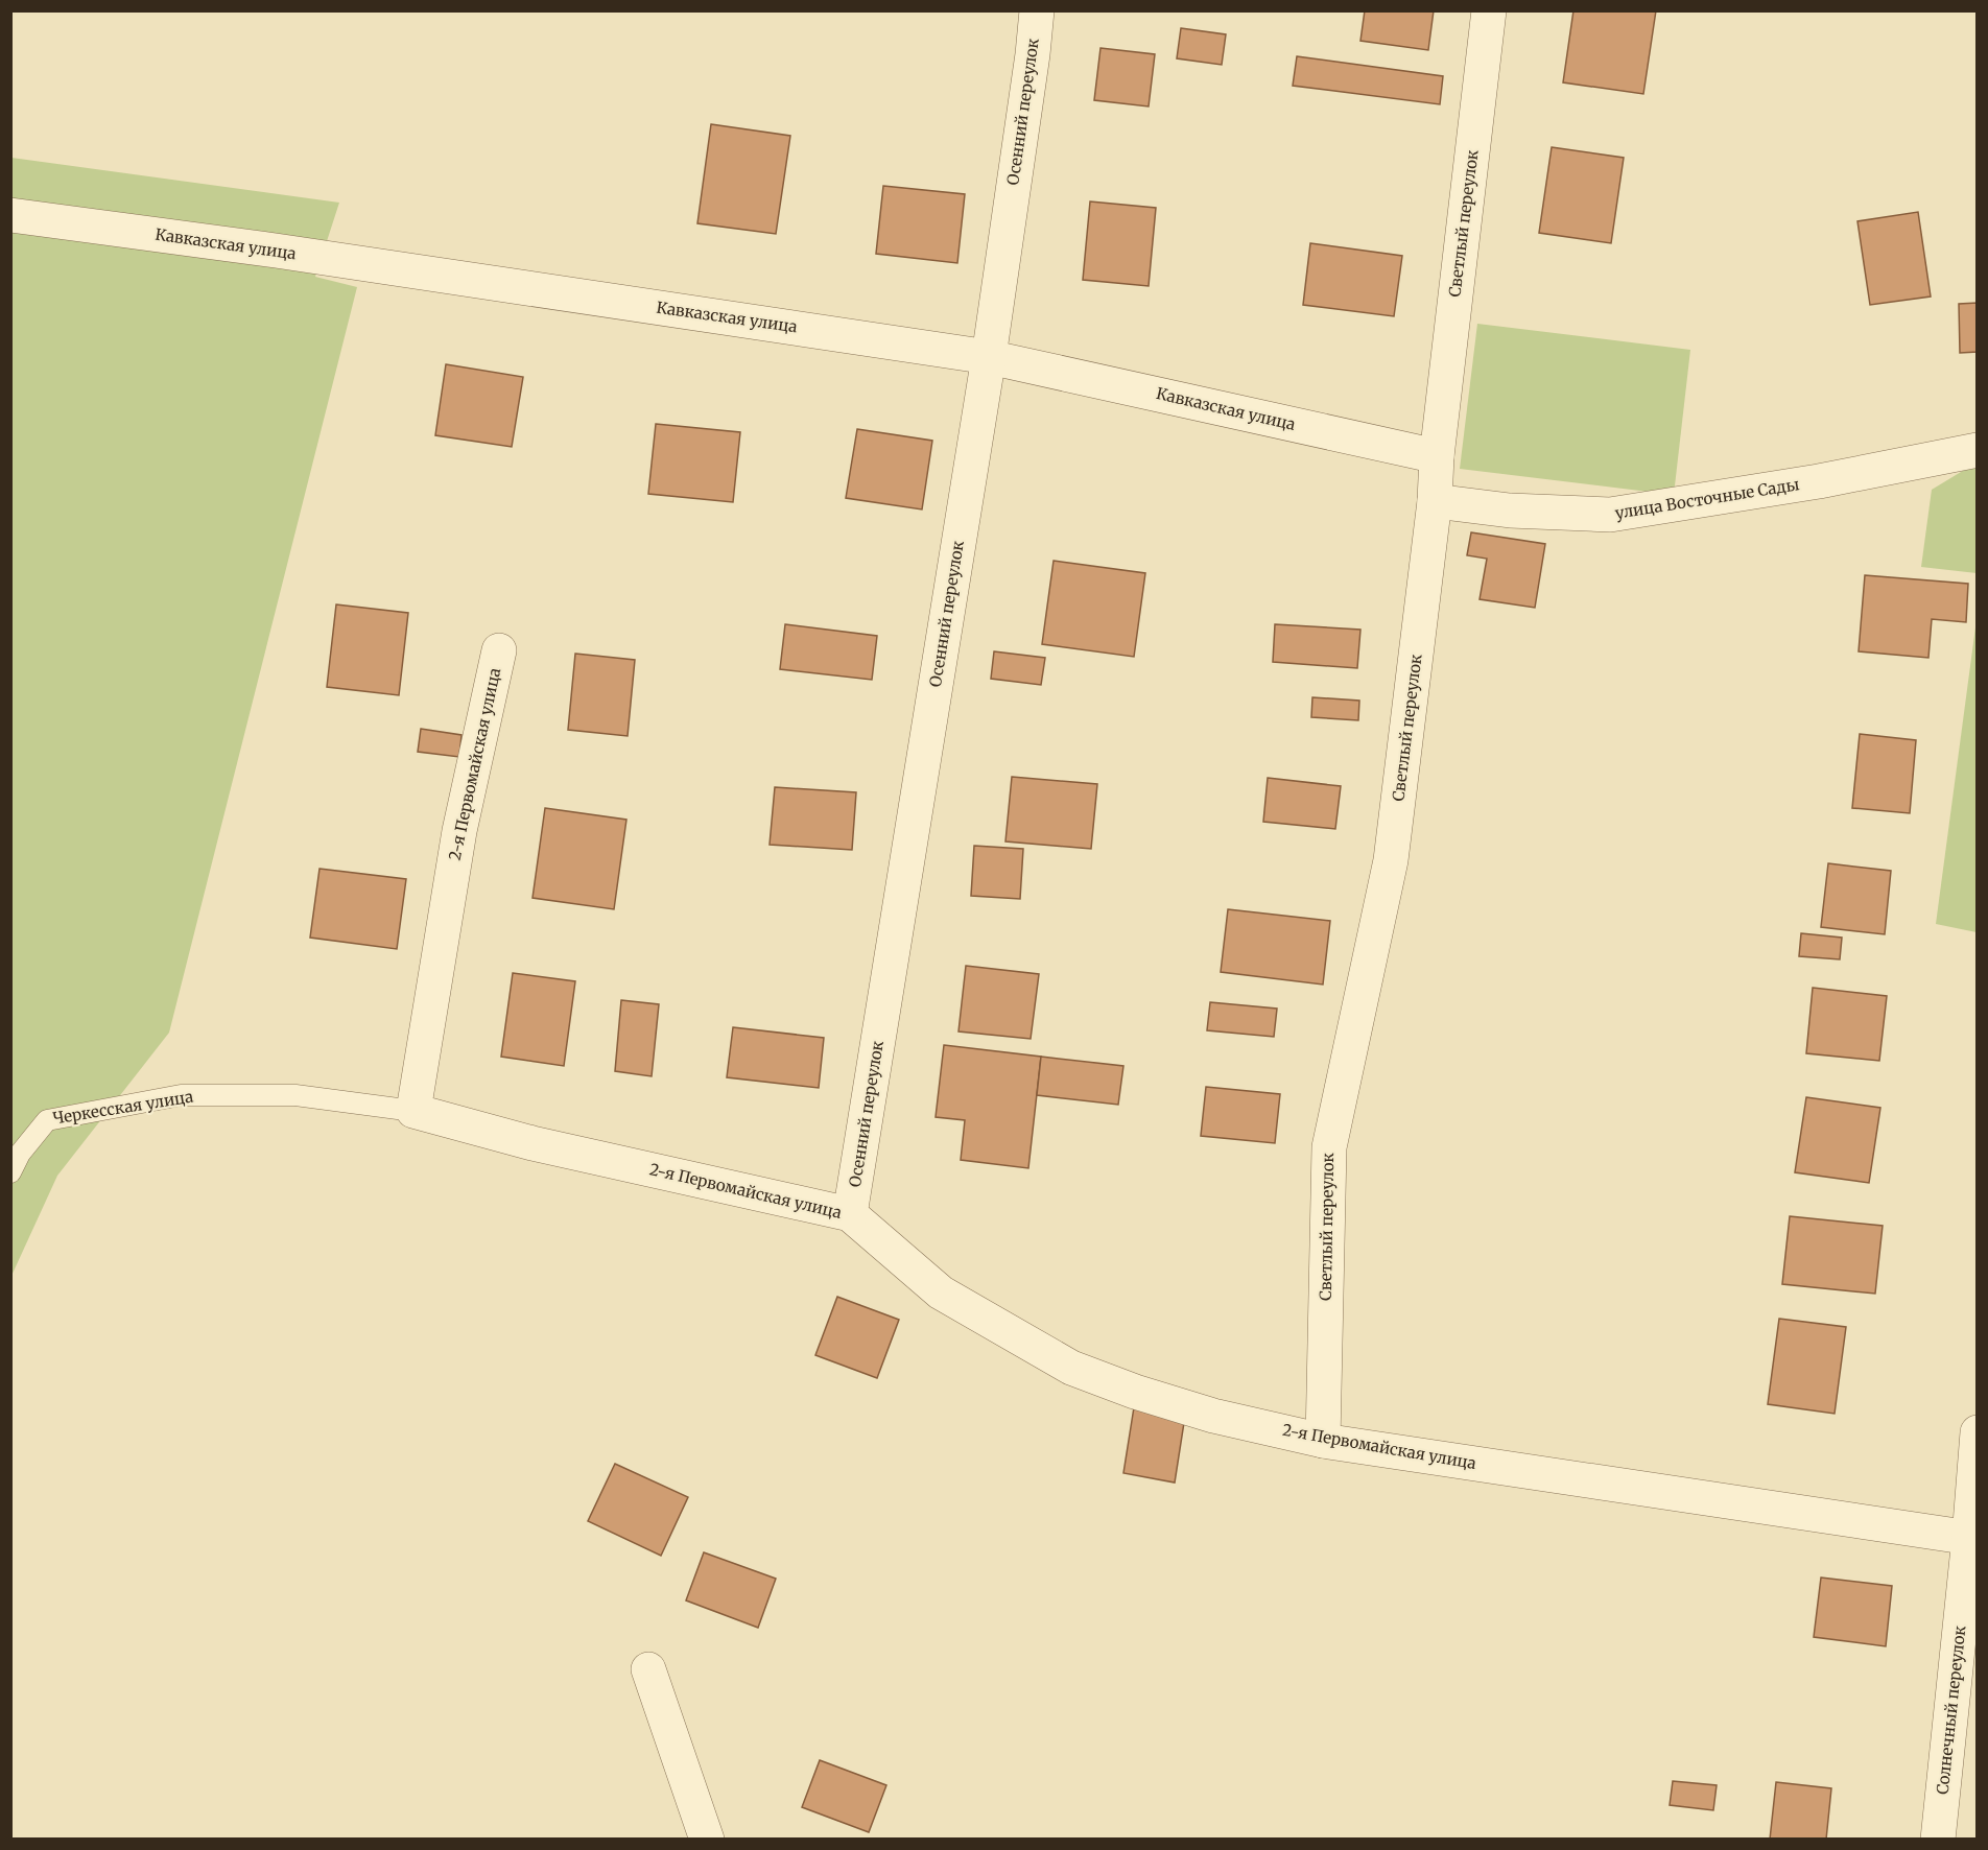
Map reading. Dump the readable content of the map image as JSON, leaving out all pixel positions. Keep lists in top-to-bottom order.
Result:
{
  "streets": {
    "street": [
      "Осенний переулок",
      "Светлый переулок",
      "Кавказcкая улица",
      "улица Восточные Сады",
      "2-я Первомайская улица",
      "Солнечный переулок"
    ],
    "lane": ["Черкесская улица"]
  },
  "crossings": [
    ["Осенний переулок", "Кавказcкая улица"],
    ["Осенний переулок", "2-я Первомайская улица"],
    ["Светлый переулок", "Кавказcкая улица"],
    ["Светлый переулок", "улица Восточные Сады"],
    ["Светлый переулок", "2-я Первомайская улица"],
    ["2-я Первомайская улица", "Черкесская улица"],
    ["2-я Первомайская улица", "Солнечный переулок"]
  ]
}
